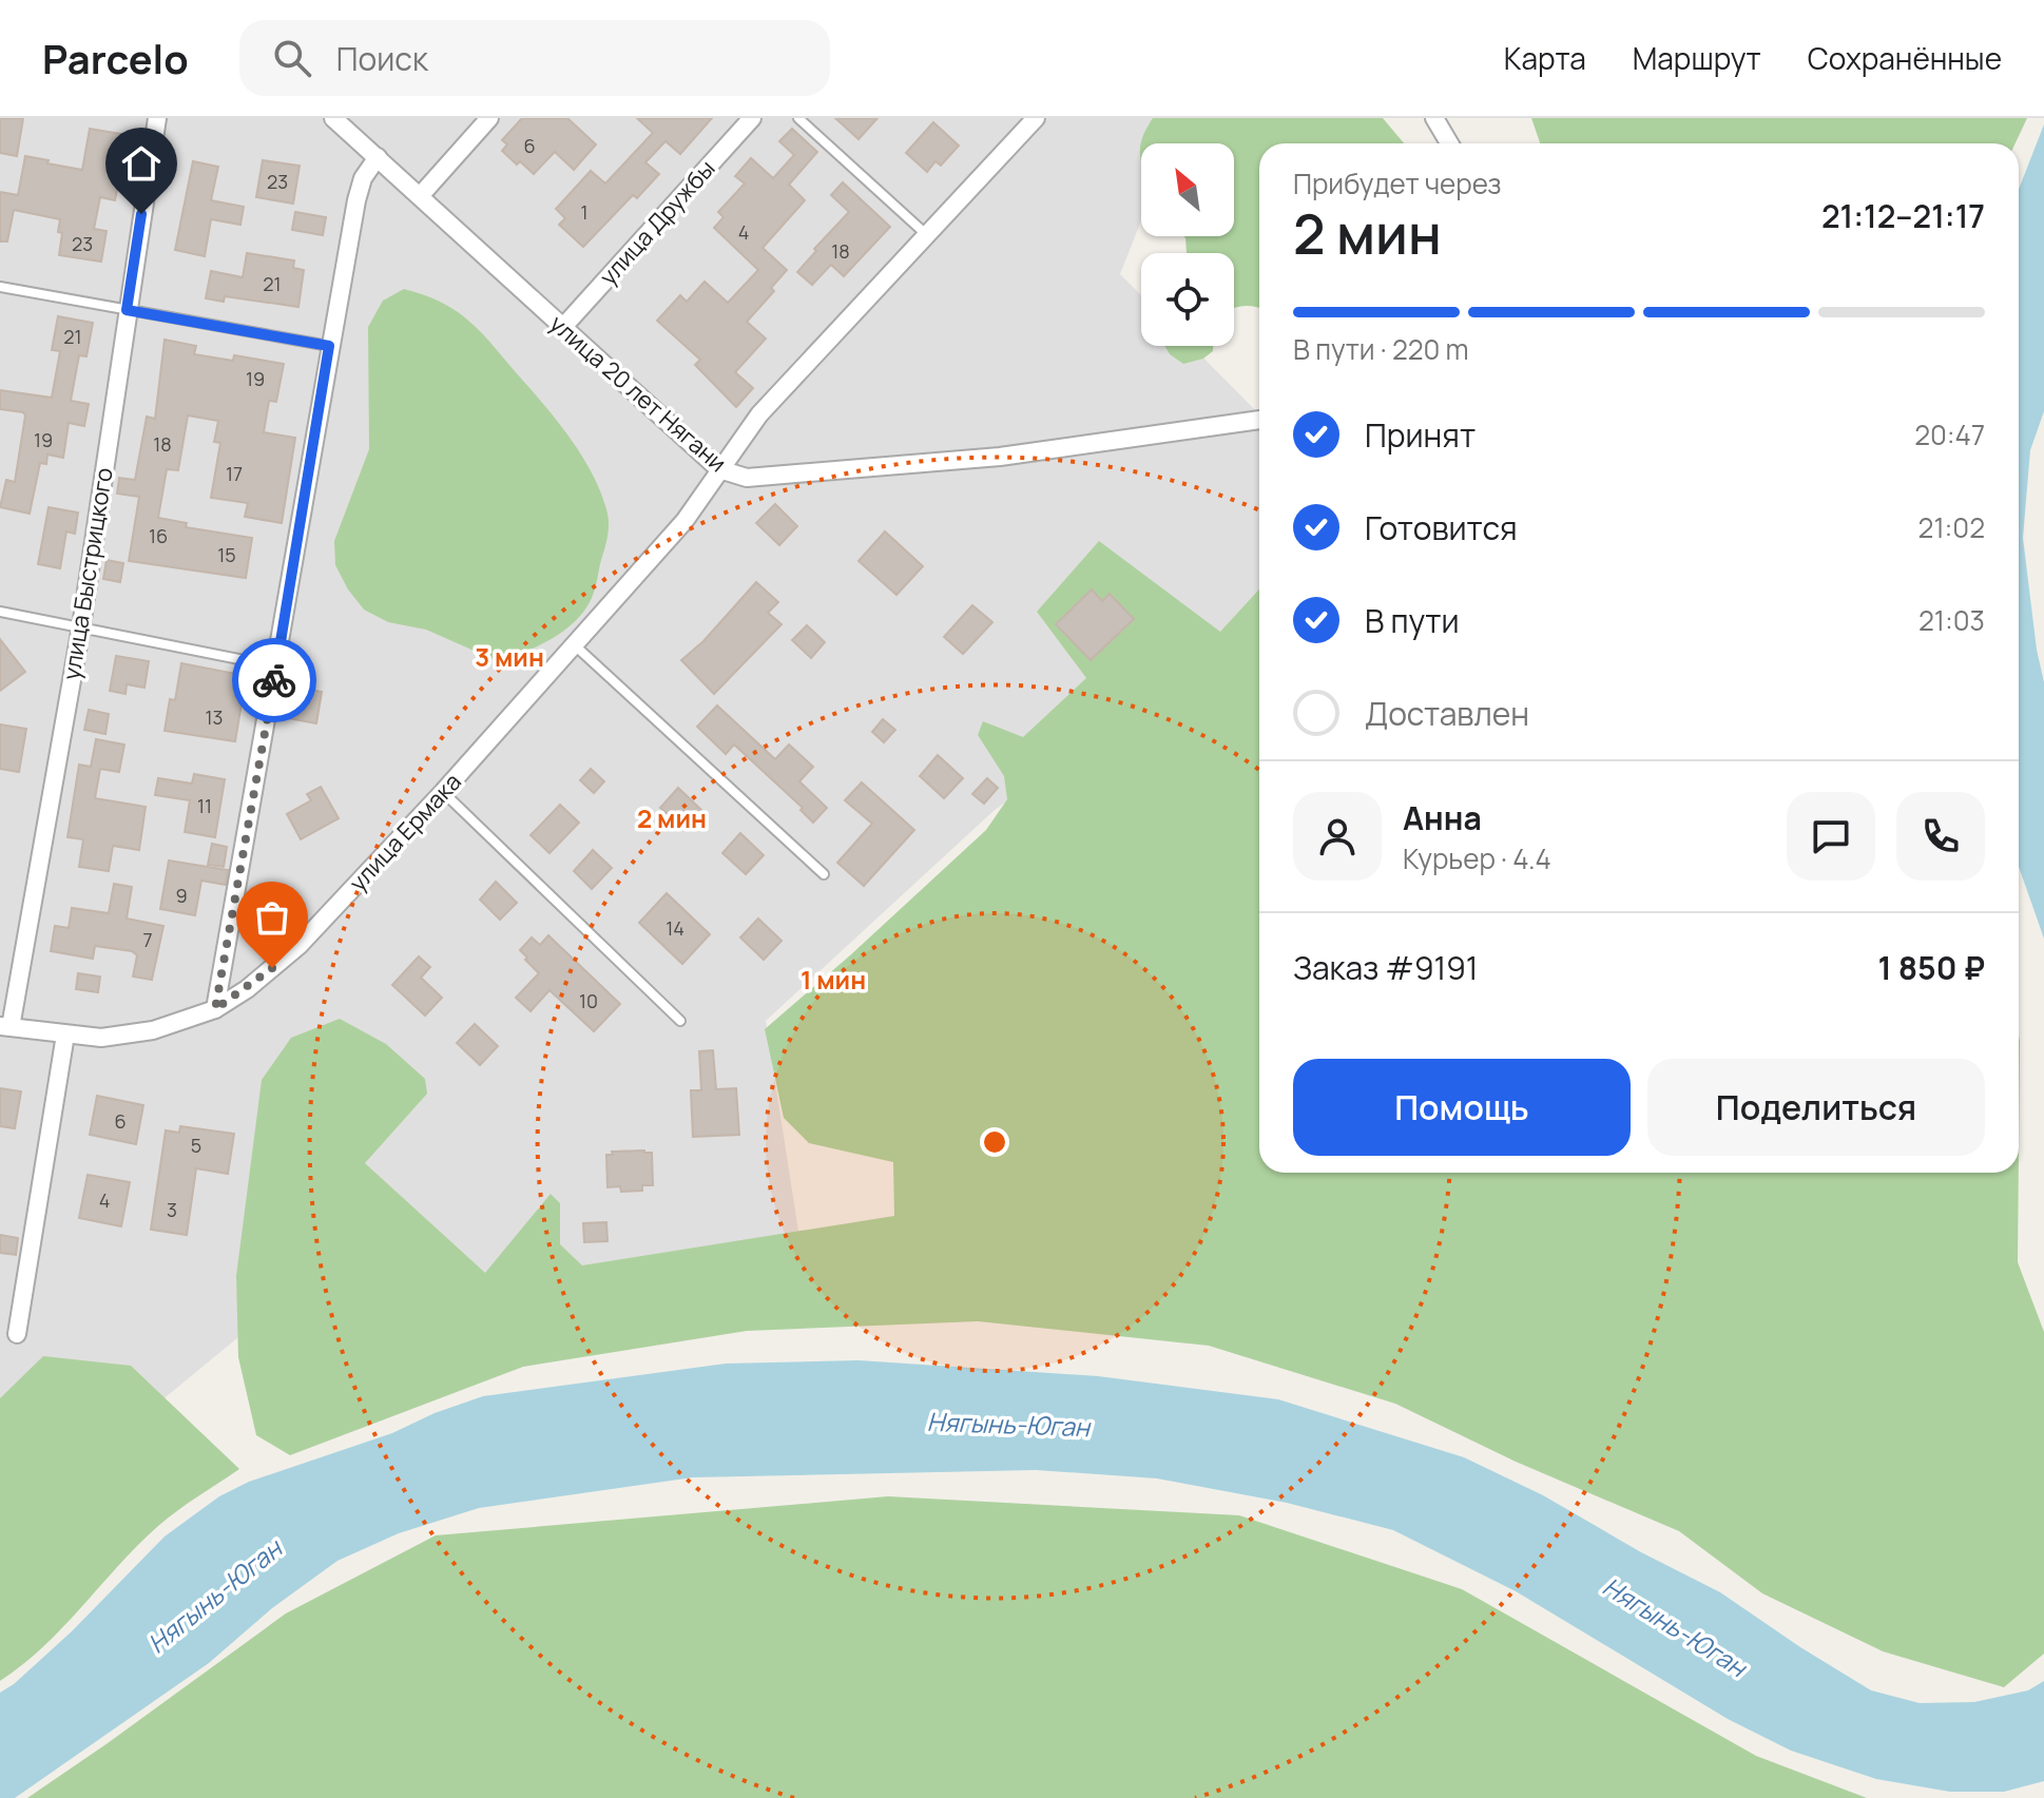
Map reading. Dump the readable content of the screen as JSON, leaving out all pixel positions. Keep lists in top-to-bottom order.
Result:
{
  "streets": {
    "street": [
      "улица Дружбы",
      "улица 20 лет Нягани",
      "улица Быстрицкого",
      "улица Ермака"
    ]
  },
  "crossings": [
    ["улица Дружбы", "улица 20 лет Нягани"],
    ["улица 20 лет Нягани", "улица Ермака"],
    ["улица Быстрицкого", "улица Ермака"]
  ],
  "water": ["Нягынь-Юган"],
  "house_numbers": [
    "6",
    "23",
    "1",
    "4",
    "23",
    "18",
    "21",
    "21",
    "19",
    "19",
    "18",
    "17",
    "16",
    "15",
    "13",
    "11",
    "9",
    "14",
    "7",
    "10",
    "6",
    "5",
    "4",
    "3"
  ],
  "north": "top left",
  "page": {
    "header": "Parcelo",
    "search": "Поиск",
    "nav": ["Карта", "Маршрут", "Сохранённые"],
    "heading": ["2 мин", "Прибудет через", "21:12–21:17"],
    "panel": [
      "Анна",
      "Курьер · 4.4",
      "Заказ #9191",
      "1 850 ₽"
    ],
    "bar": "В пути · 220 m",
    "list": [
      ["Принят", "20:47"],
      ["Готовится", "21:02"],
      ["В пути", "21:03"],
      "Доставлен"
    ],
    "buttons": ["Помощь", "Поделиться"]
  },
  "rings": ["3 мин", "2 мин", "1 мин"]
}
